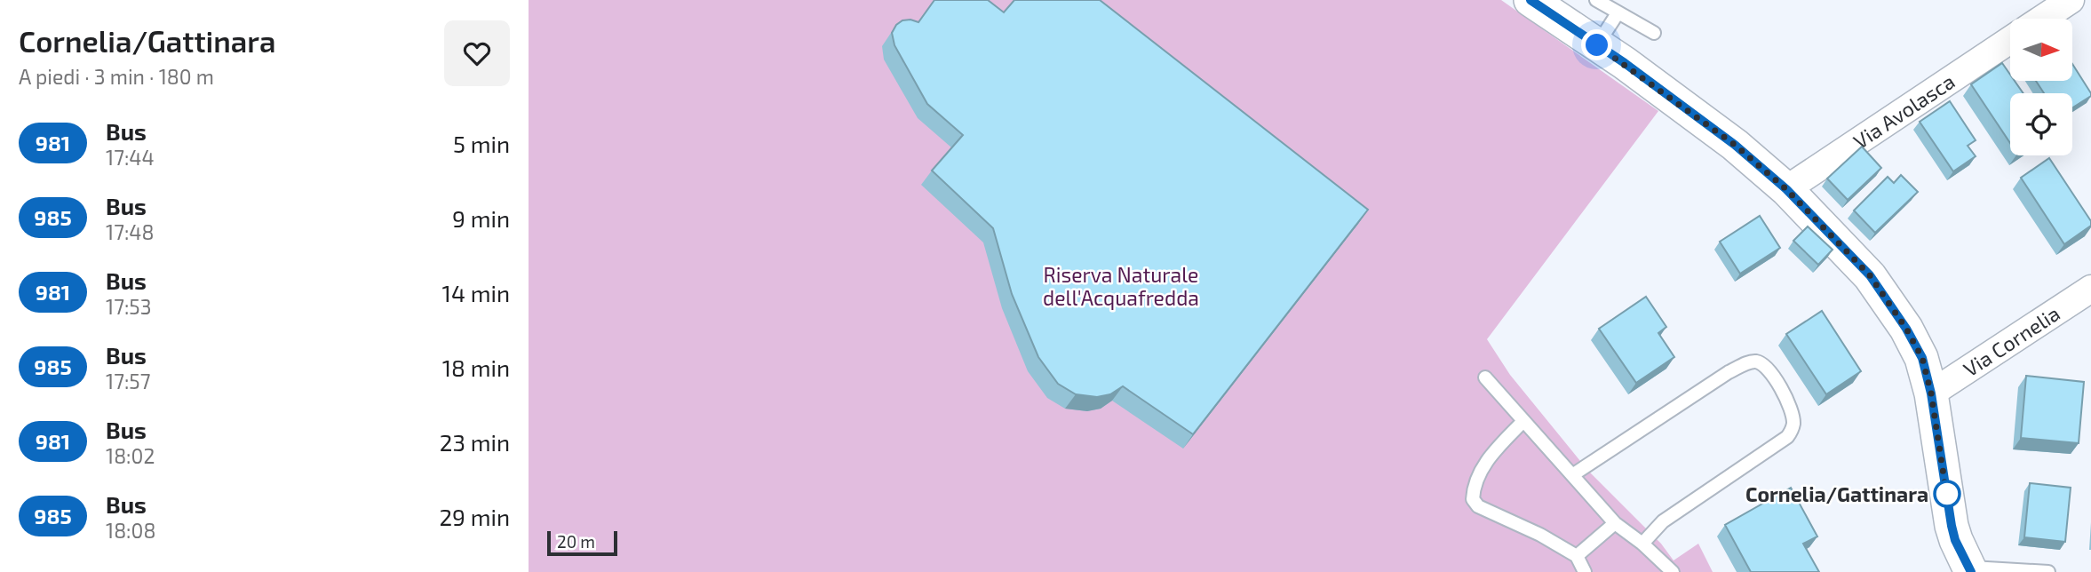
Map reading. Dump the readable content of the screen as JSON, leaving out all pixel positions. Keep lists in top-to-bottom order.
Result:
{
  "streets": {
    "street": ["Via Avolasca", "Via Cornelia"]
  },
  "parks": ["Riserva Naturale dell'Acquafredda"],
  "places": ["Cornelia/Gattinara"],
  "lines": ["bus line 981"],
  "scale_bar": "20 m",
  "north": "right",
  "page": {
    "heading": ["Cornelia/Gattinara", "A piedi · 3 min · 180 m"],
    "list": [
      {
        "mark": "981",
        "name": "Bus",
        "note": "17:44",
        "value": "5 min"
      },
      {
        "mark": "985",
        "name": "Bus",
        "note": "17:48",
        "value": "9 min"
      },
      {
        "mark": "981",
        "name": "Bus",
        "note": "17:53",
        "value": "14 min"
      },
      {
        "mark": "985",
        "name": "Bus",
        "note": "17:57",
        "value": "18 min"
      },
      {
        "mark": "981",
        "name": "Bus",
        "note": "18:02",
        "value": "23 min"
      },
      {
        "mark": "985",
        "name": "Bus",
        "note": "18:08",
        "value": "29 min"
      }
    ],
    "scale": "20 m"
  }
}
